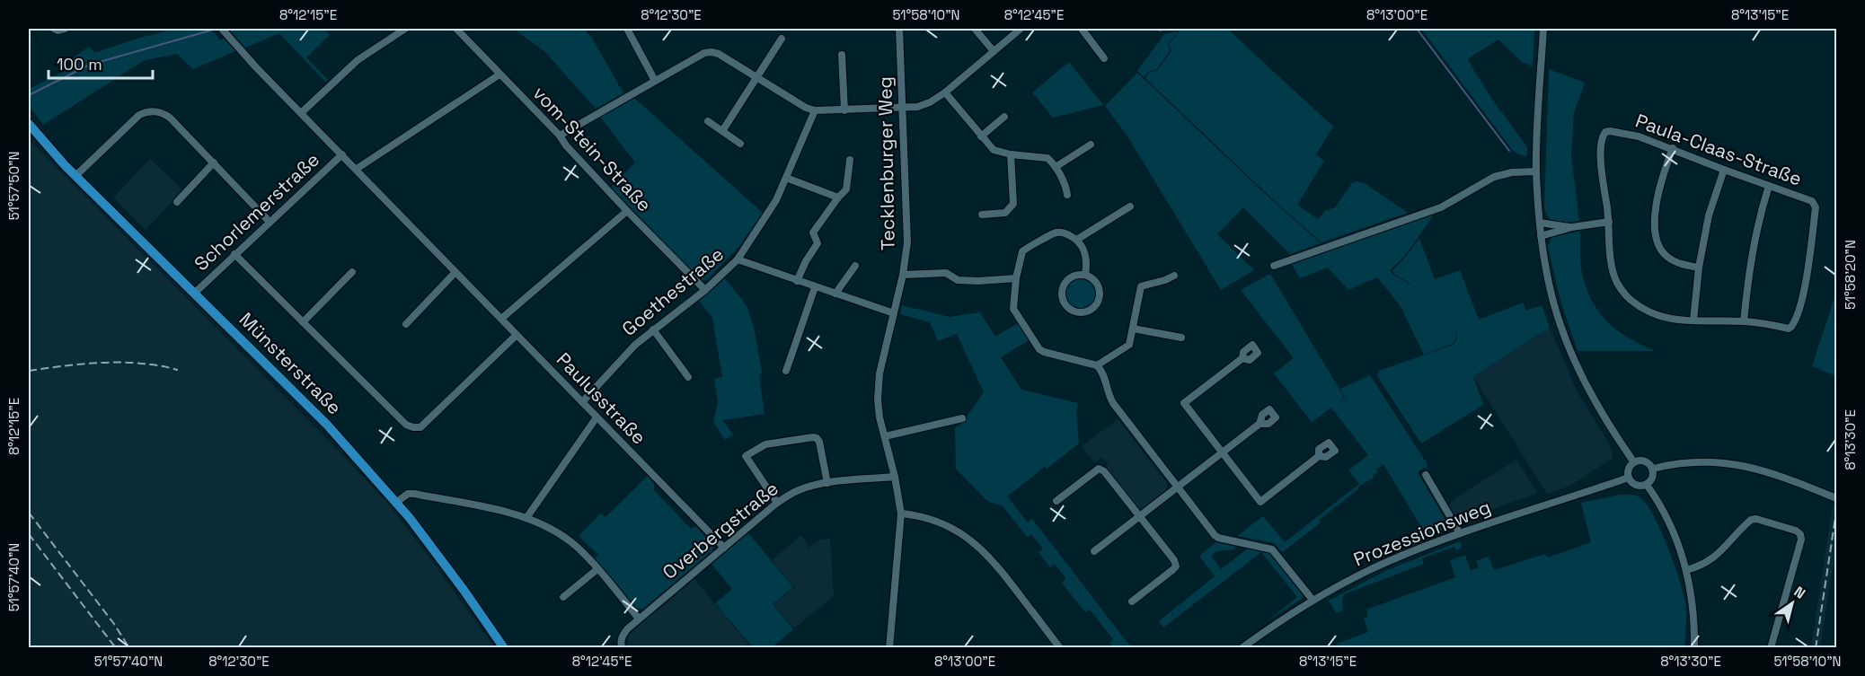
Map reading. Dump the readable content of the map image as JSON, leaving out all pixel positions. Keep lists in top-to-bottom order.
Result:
{
  "streets": {
    "main road": ["Münsterstraße"],
    "street": [
      "vom-Stein-Straße",
      "Paula-Claas-Straße",
      "Tecklenburger Weg",
      "Schorlemerstraße",
      "Goethestraße",
      "Paulusstraße",
      "Overbergstraße",
      "Prozessionsweg"
    ]
  },
  "crossings": [
    ["vom-Stein-Straße", "Goethestraße"],
    ["Tecklenburger Weg", "Overbergstraße"],
    ["Schorlemerstraße", "Münsterstraße"],
    ["Schorlemerstraße", "Paulusstraße"],
    ["Goethestraße", "Paulusstraße"],
    ["Paulusstraße", "Overbergstraße"]
  ],
  "scale_bar": "100 m",
  "north": "top right",
  "coordinates": [
    "8°12'15\"E",
    "8°12'30\"E",
    "51°58'10\"N",
    "8°12'45\"E",
    "8°13'00\"E",
    "8°13'15\"E",
    "51°57'50\"N",
    "51°58'20\"N",
    "8°13'30\"E",
    "51°57'40\"N"
  ]
}
